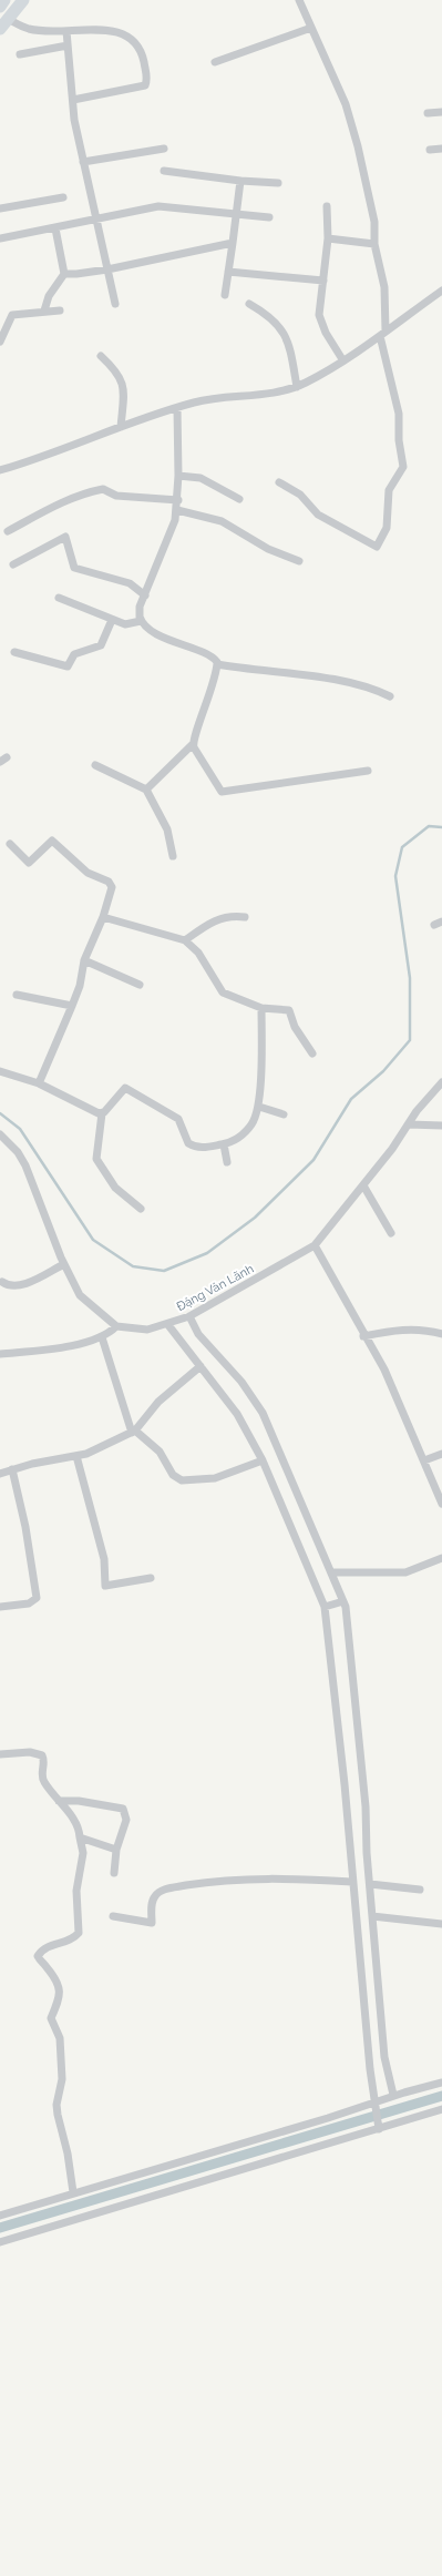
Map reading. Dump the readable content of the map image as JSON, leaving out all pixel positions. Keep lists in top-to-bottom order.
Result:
{
  "streets": {
    "street": ["Đặng Văn Lãnh"]
  }
}
